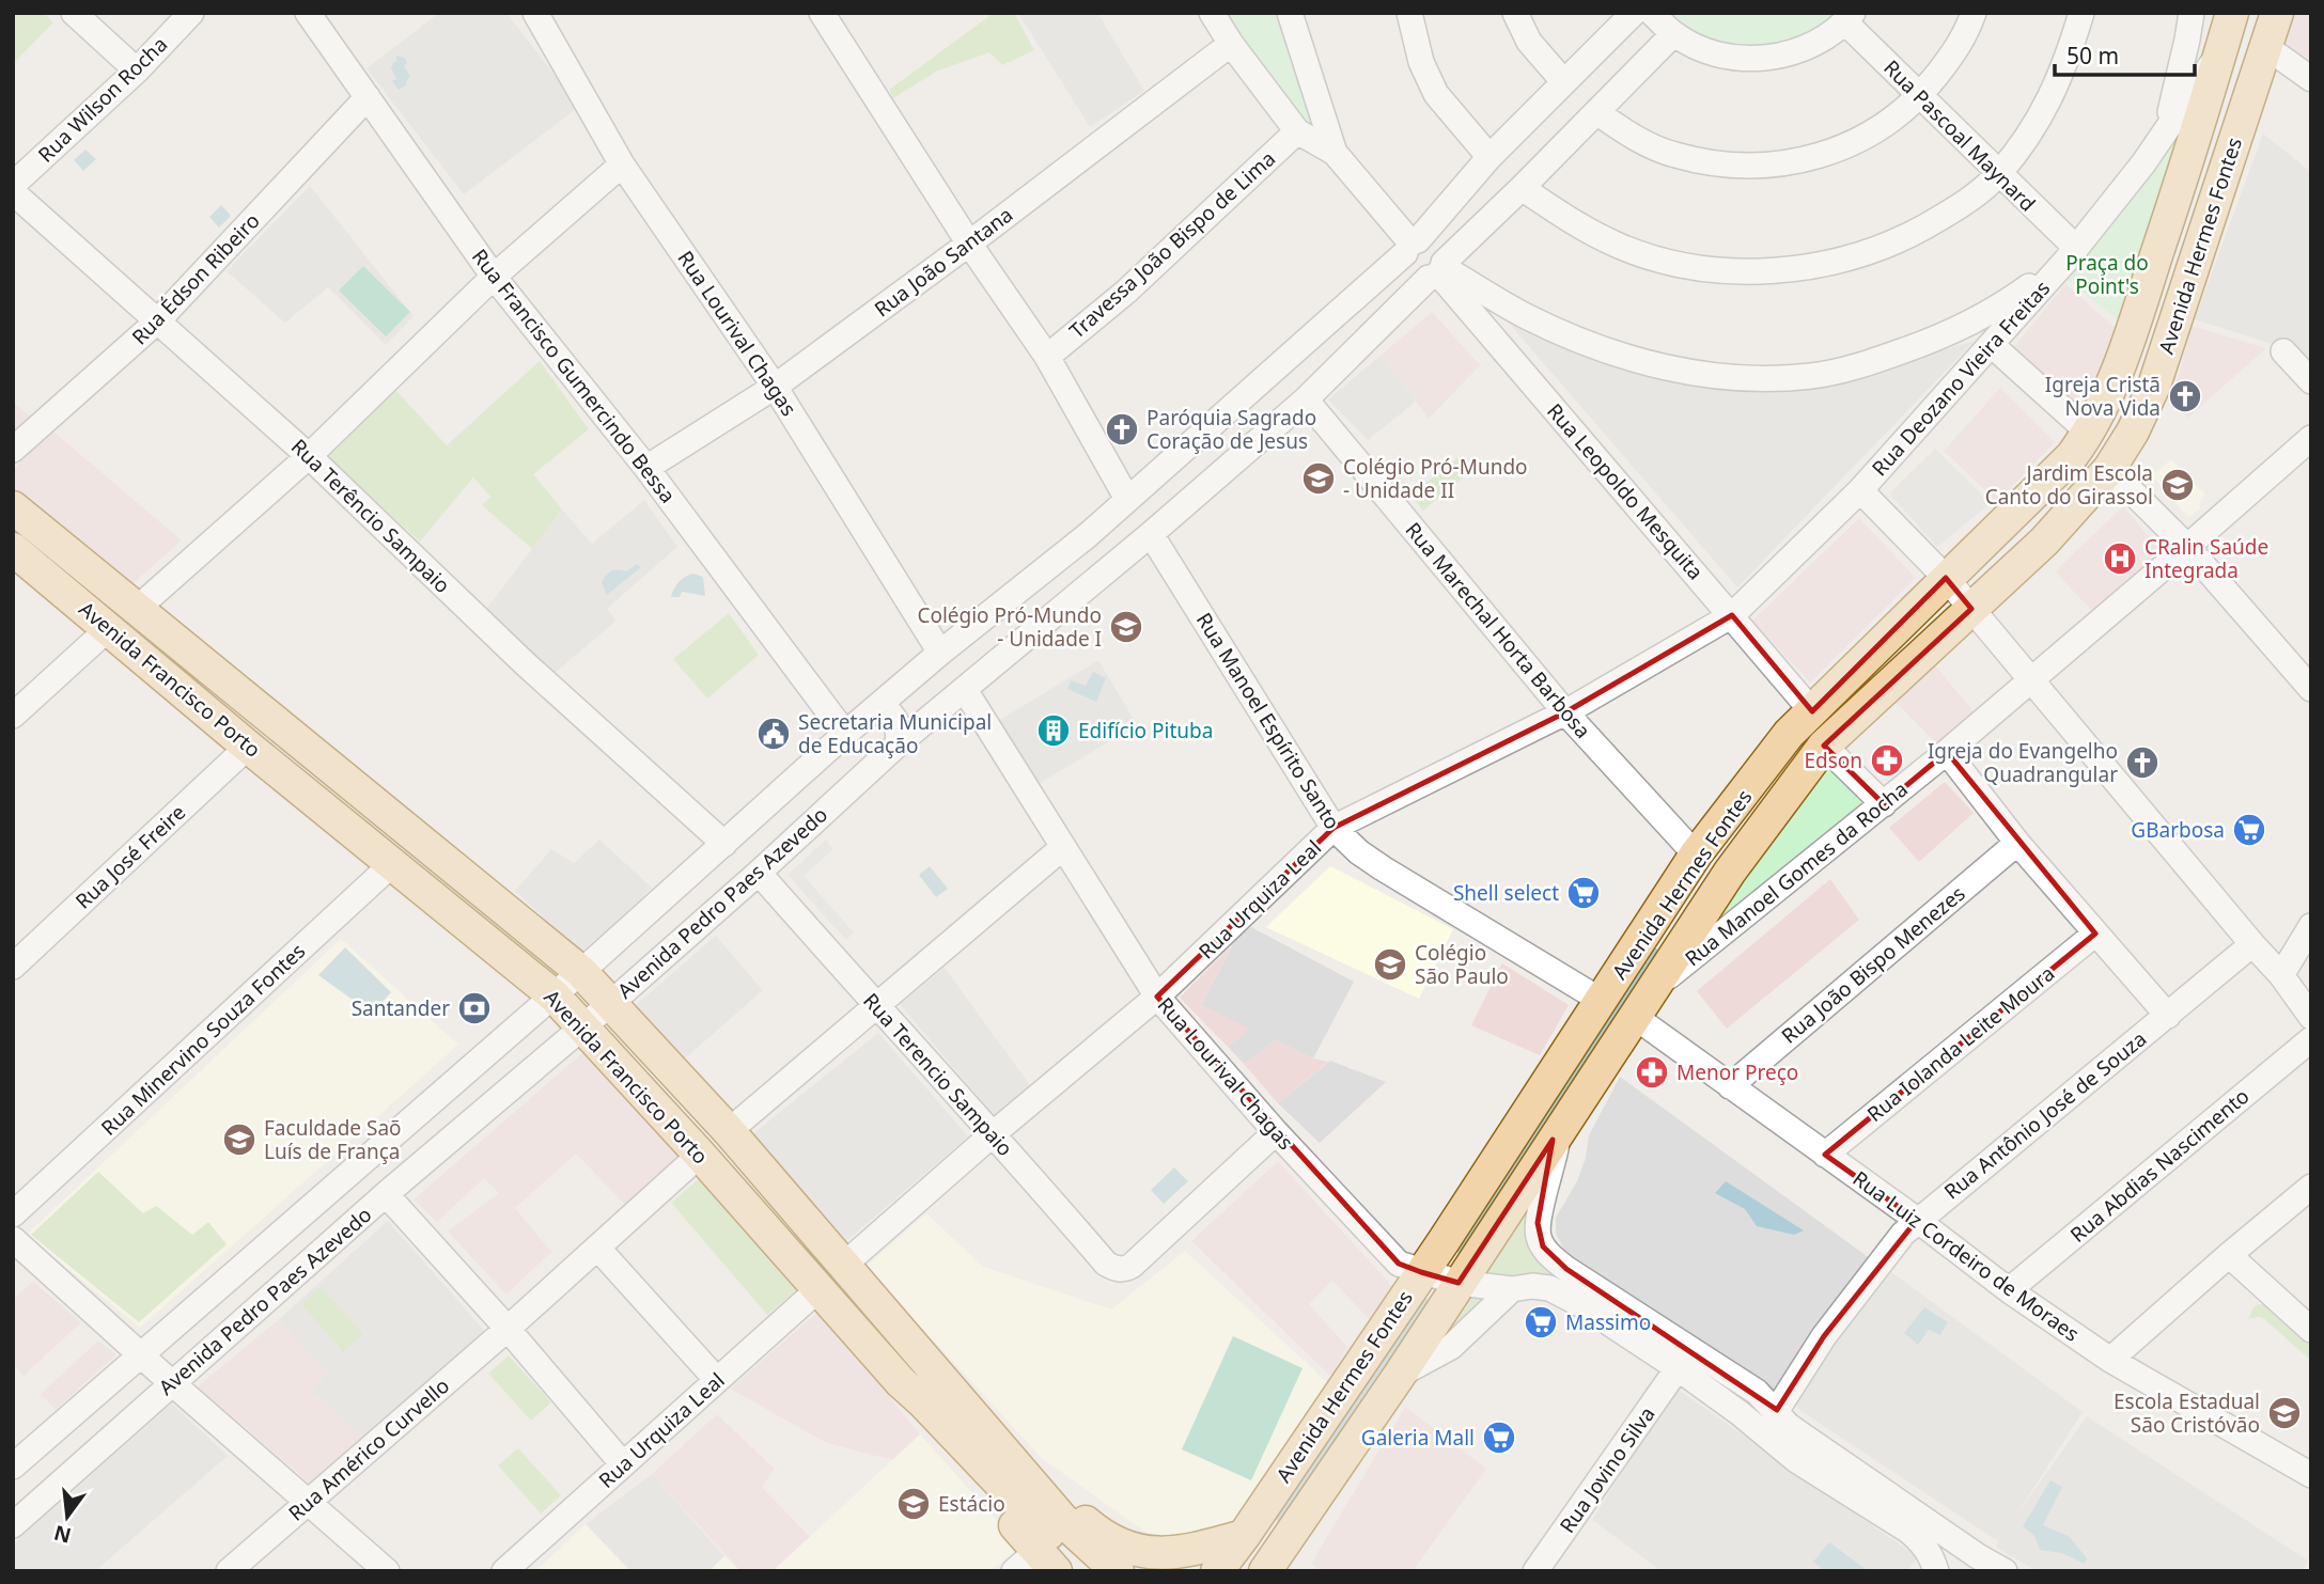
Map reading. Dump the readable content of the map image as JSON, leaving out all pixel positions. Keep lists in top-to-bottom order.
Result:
{
  "streets": {
    "main road": ["Avenida Hermes Fontes", "Avenida Francisco Porto"],
    "street": [
      "Rua Wilson Rocha",
      "Rua Pascoal Maynard",
      "Travessa João Bispo de Lima",
      "Rua João Santana",
      "Rua Édson Ribeiro",
      "Rua Lourival Chagas",
      "Rua Francisco Gumercindo Bessa",
      "Rua Deozano Vieira Freitas",
      "Rua Leopoldo Mesquita",
      "Rua Terêncio Sampaio",
      "Rua Marechal Horta Barbosa",
      "Rua Manoel Espírito Santo",
      "Rua José Freire",
      "Rua Manoel Gomes da Rocha",
      "Rua Urquiza Leal",
      "Avenida Pedro Paes Azevedo",
      "Rua João Bispo Menezes",
      "Rua Minervino Souza Fontes",
      "Rua Iolanda Leite Moura",
      "Rua Terencio Sampaio",
      "Rua Antônio José de Souza",
      "Rua Abdias Nascimento",
      "Rua Luiz Cordeiro de Moraes",
      "Rua Américo Curvello",
      "Rua Jovino Silva"
    ]
  },
  "crossings": [
    ["Rua Pascoal Maynard", "Rua Deozano Vieira Freitas"],
    ["Avenida Hermes Fontes", "Rua Lourival Chagas"],
    ["Avenida Hermes Fontes", "Rua Deozano Vieira Freitas"],
    ["Avenida Hermes Fontes", "Rua Leopoldo Mesquita"],
    ["Avenida Hermes Fontes", "Rua Marechal Horta Barbosa"],
    ["Avenida Hermes Fontes", "Rua Manoel Espírito Santo"],
    ["Avenida Hermes Fontes", "Rua Manoel Gomes da Rocha"],
    ["Avenida Hermes Fontes", "Rua Luiz Cordeiro de Moraes"],
    ["Rua João Santana", "Rua Lourival Chagas"],
    ["Rua João Santana", "Rua Francisco Gumercindo Bessa"],
    ["Rua Édson Ribeiro", "Rua Francisco Gumercindo Bessa"],
    ["Rua Édson Ribeiro", "Rua Terêncio Sampaio"],
    ["Rua Lourival Chagas", "Rua Urquiza Leal"],
    ["Rua Lourival Chagas", "Avenida Pedro Paes Azevedo"],
    ["Rua Lourival Chagas", "Rua Terencio Sampaio"],
    ["Rua Francisco Gumercindo Bessa", "Avenida Pedro Paes Azevedo"],
    ["Rua Deozano Vieira Freitas", "Rua Leopoldo Mesquita"],
    ["Rua Deozano Vieira Freitas", "Rua Urquiza Leal"],
    ["Rua Leopoldo Mesquita", "Rua Urquiza Leal"],
    ["Rua Leopoldo Mesquita", "Avenida Pedro Paes Azevedo"],
    ["Rua Terêncio Sampaio", "Avenida Pedro Paes Azevedo"],
    ["Rua Marechal Horta Barbosa", "Rua Urquiza Leal"],
    ["Rua Marechal Horta Barbosa", "Avenida Pedro Paes Azevedo"],
    ["Avenida Francisco Porto", "Rua José Freire"],
    ["Avenida Francisco Porto", "Rua Urquiza Leal"],
    ["Avenida Francisco Porto", "Avenida Pedro Paes Azevedo"],
    ["Avenida Francisco Porto", "Rua Minervino Souza Fontes"],
    ["Avenida Francisco Porto", "Rua Américo Curvello"],
    ["Rua Manoel Espírito Santo", "Rua Urquiza Leal"],
    ["Rua Manoel Espírito Santo", "Avenida Pedro Paes Azevedo"],
    ["Rua Urquiza Leal", "Rua Terencio Sampaio"],
    ["Avenida Pedro Paes Azevedo", "Rua Terencio Sampaio"],
    ["Rua João Bispo Menezes", "Rua Luiz Cordeiro de Moraes"],
    ["Rua Iolanda Leite Moura", "Rua Luiz Cordeiro de Moraes"],
    ["Rua Antônio José de Souza", "Rua Luiz Cordeiro de Moraes"],
    ["Rua Abdias Nascimento", "Rua Luiz Cordeiro de Moraes"]
  ],
  "parks": ["Praça do Point's"],
  "places": {
    "church": ["Igreja Cristã Nova Vida", "Paróquia Sagrado Coração de Jesus", "Igreja do Evangelho Quadrangular"],
    "school or university": [
      "Colégio Pró-Mundo - Unidade II",
      "Jardim Escola Canto do Girassol",
      "Colégio Pró-Mundo - Unidade I",
      "Colégio São Paulo",
      "Faculdade Saõ Luís de França",
      "Escola Estadual São Cristóvão",
      "Estácio"
    ],
    "hospital": ["CRalin Saúde Integrada"],
    "building": ["Edifício Pituba"],
    "public building": ["Secretaria Municipal de Educação"],
    "pharmacy": ["Edson", "Menor Preço"],
    "supermarket": [
      "GBarbosa",
      "Shell select",
      "Massimo",
      "Galeria Mall"
    ],
    "bank": ["Santander"]
  },
  "scale_bar": "50 m",
  "north": "bottom"
}
